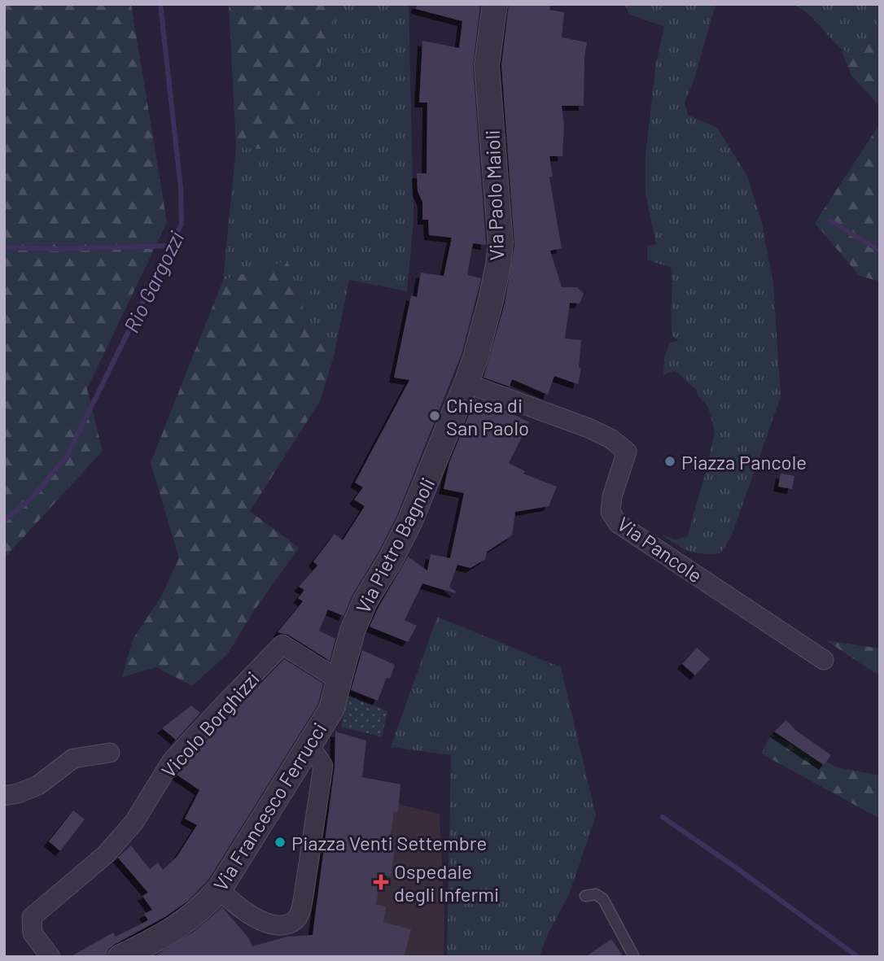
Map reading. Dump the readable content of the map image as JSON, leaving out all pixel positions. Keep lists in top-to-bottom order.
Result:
{
  "streets": {
    "street": [
      "Via Paolo Maioli",
      "Via Pietro Bagnoli",
      "Via Pancole",
      "Vicolo Borghizzi",
      "Via Francesco Ferrucci"
    ]
  },
  "crossings": [
    ["Via Paolo Maioli", "Via Pietro Bagnoli"],
    ["Via Paolo Maioli", "Via Pancole"],
    ["Via Pietro Bagnoli", "Via Pancole"],
    ["Via Pietro Bagnoli", "Vicolo Borghizzi"],
    ["Via Pietro Bagnoli", "Via Francesco Ferrucci"]
  ],
  "water": ["Rio Gargozzi"],
  "places": {
    "other": ["Chiesa di San Paolo", "Piazza Pancole", "Piazza Venti Settembre"],
    "health": ["Ospedale degli Infermi"]
  }
}
